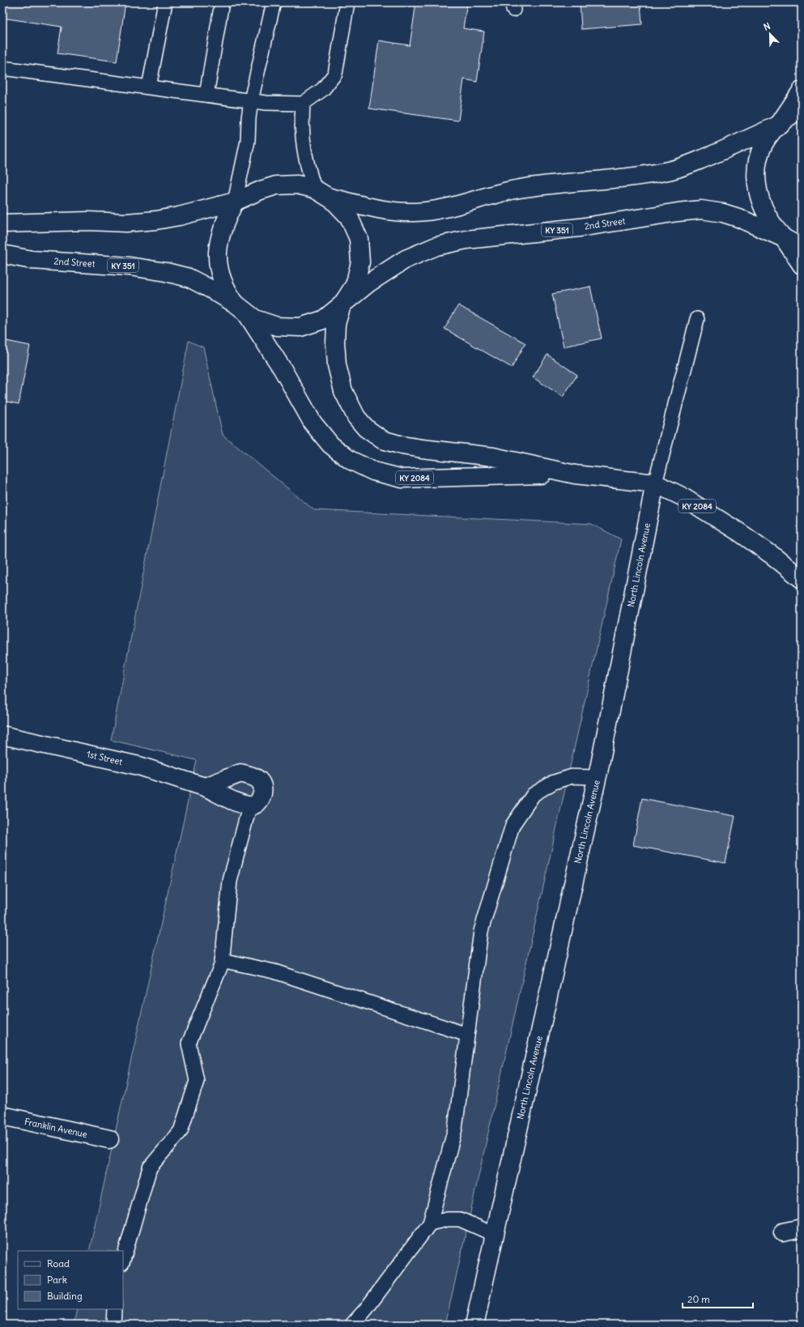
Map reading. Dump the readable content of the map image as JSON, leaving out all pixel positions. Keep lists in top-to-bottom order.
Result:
{
  "streets": {
    "main road": [
      "2nd Street",
      "KY 351",
      "KY 2084",
      "North Lincoln Avenue",
      "1st Street",
      "Franklin Avenue"
    ]
  },
  "crossings": [
    ["2nd Street", "KY 2084"],
    ["KY 2084", "North Lincoln Avenue"]
  ],
  "legend": ["Road", "Park", "Building"],
  "scale_bar": "20 m",
  "north": "top left"
}
